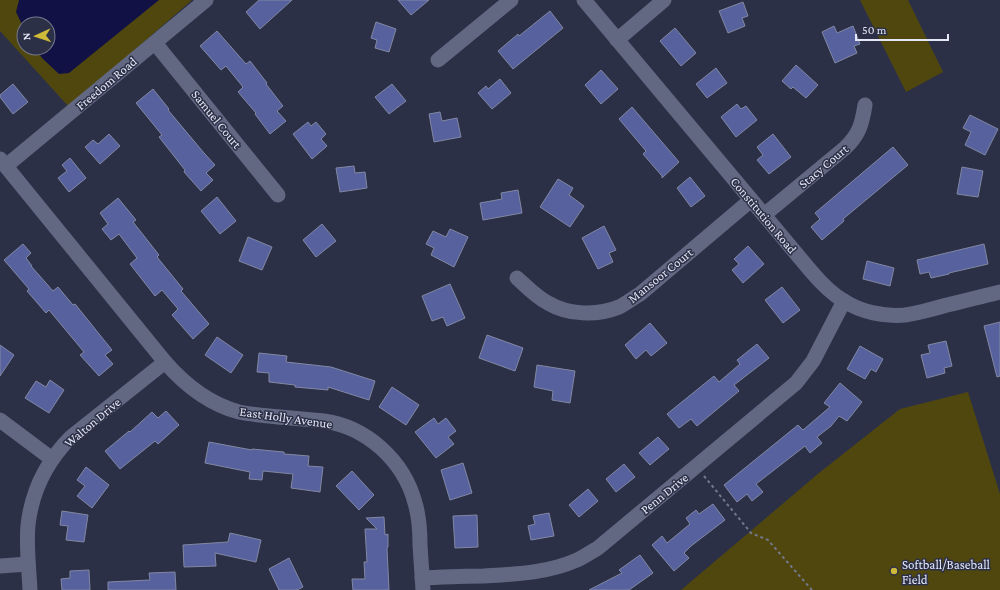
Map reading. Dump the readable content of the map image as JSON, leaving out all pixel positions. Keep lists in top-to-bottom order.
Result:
{
  "streets": {
    "street": [
      "Freedom Road",
      "Samuel Court",
      "Stacy Court",
      "Constitution Road",
      "Mansoor Court",
      "East Holly Avenue",
      "Walton Drive",
      "Penn Drive"
    ]
  },
  "crossings": [
    ["Freedom Road", "Samuel Court"],
    ["Freedom Road", "East Holly Avenue"],
    ["Stacy Court", "Constitution Road"],
    ["Constitution Road", "Mansoor Court"],
    ["Constitution Road", "Penn Drive"],
    ["East Holly Avenue", "Walton Drive"],
    ["East Holly Avenue", "Penn Drive"]
  ],
  "places": ["Softball/Baseball Field"],
  "scale_bar": "50 m",
  "north": "left"
}
